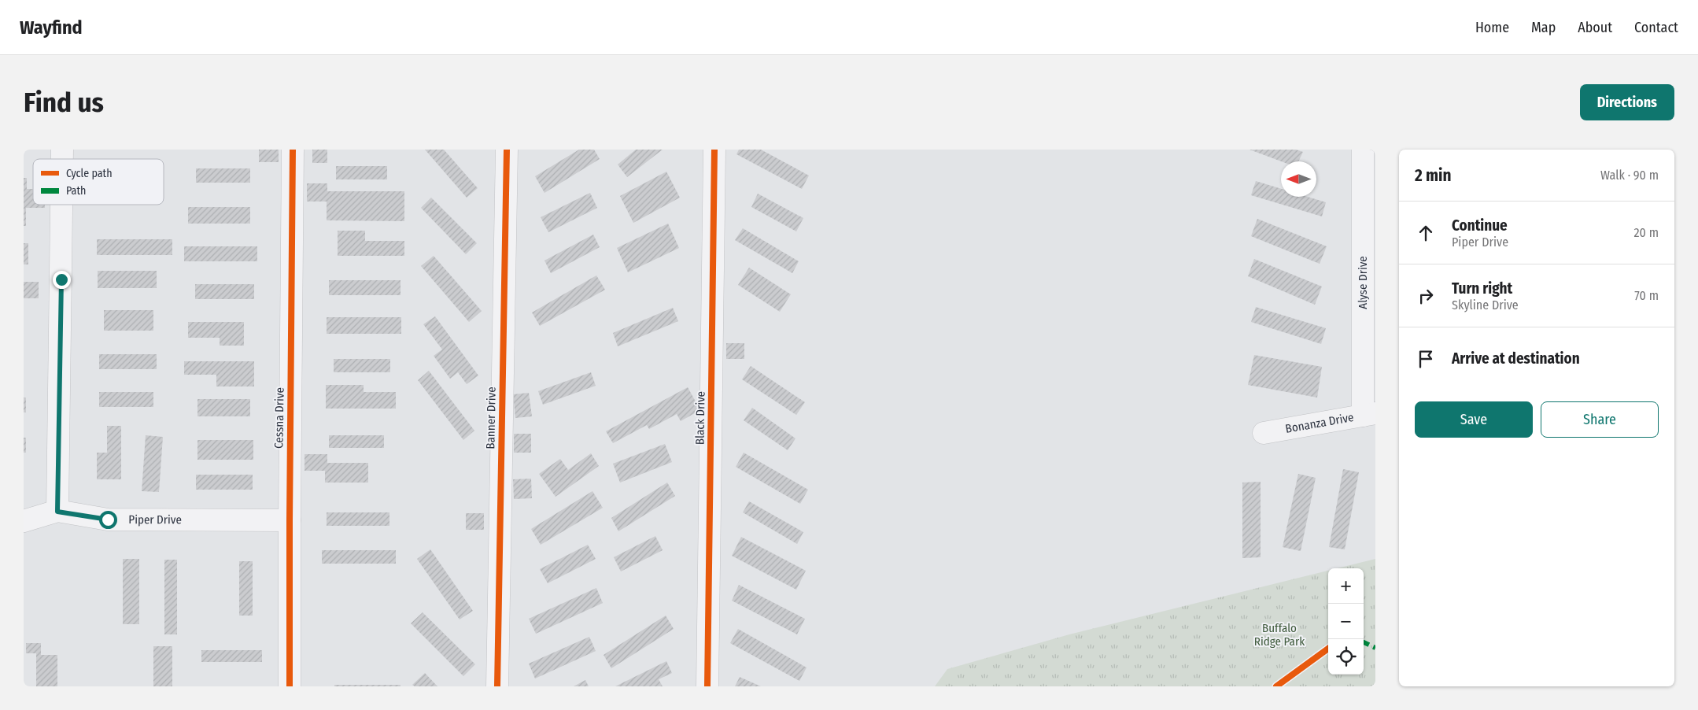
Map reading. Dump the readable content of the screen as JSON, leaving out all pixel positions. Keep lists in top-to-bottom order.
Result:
{
  "streets": {
    "street": [
      "Alyse Drive",
      "Cessna Drive",
      "Banner Drive",
      "Black Drive",
      "Bonanza Drive",
      "Piper Drive"
    ]
  },
  "crossings": [
    ["Alyse Drive", "Bonanza Drive"],
    ["Cessna Drive", "Piper Drive"]
  ],
  "parks": ["Buffalo Ridge Park"],
  "legend": ["Cycle path", "Path"],
  "north": "left",
  "page": {
    "header": "Wayfind",
    "nav": [
      "Home",
      "Map",
      "About",
      "Contact"
    ],
    "buttons": [
      "Directions",
      ["Save", "Share"]
    ],
    "title": "Find us",
    "heading": ["2 min", "Walk · 90 m"],
    "list": [
      ["Continue", "Piper Drive", "20 m"],
      ["Turn right", "Skyline Drive", "70 m"],
      "Arrive at destination"
    ],
    "map_buttons": ["+", "−"]
  }
}
